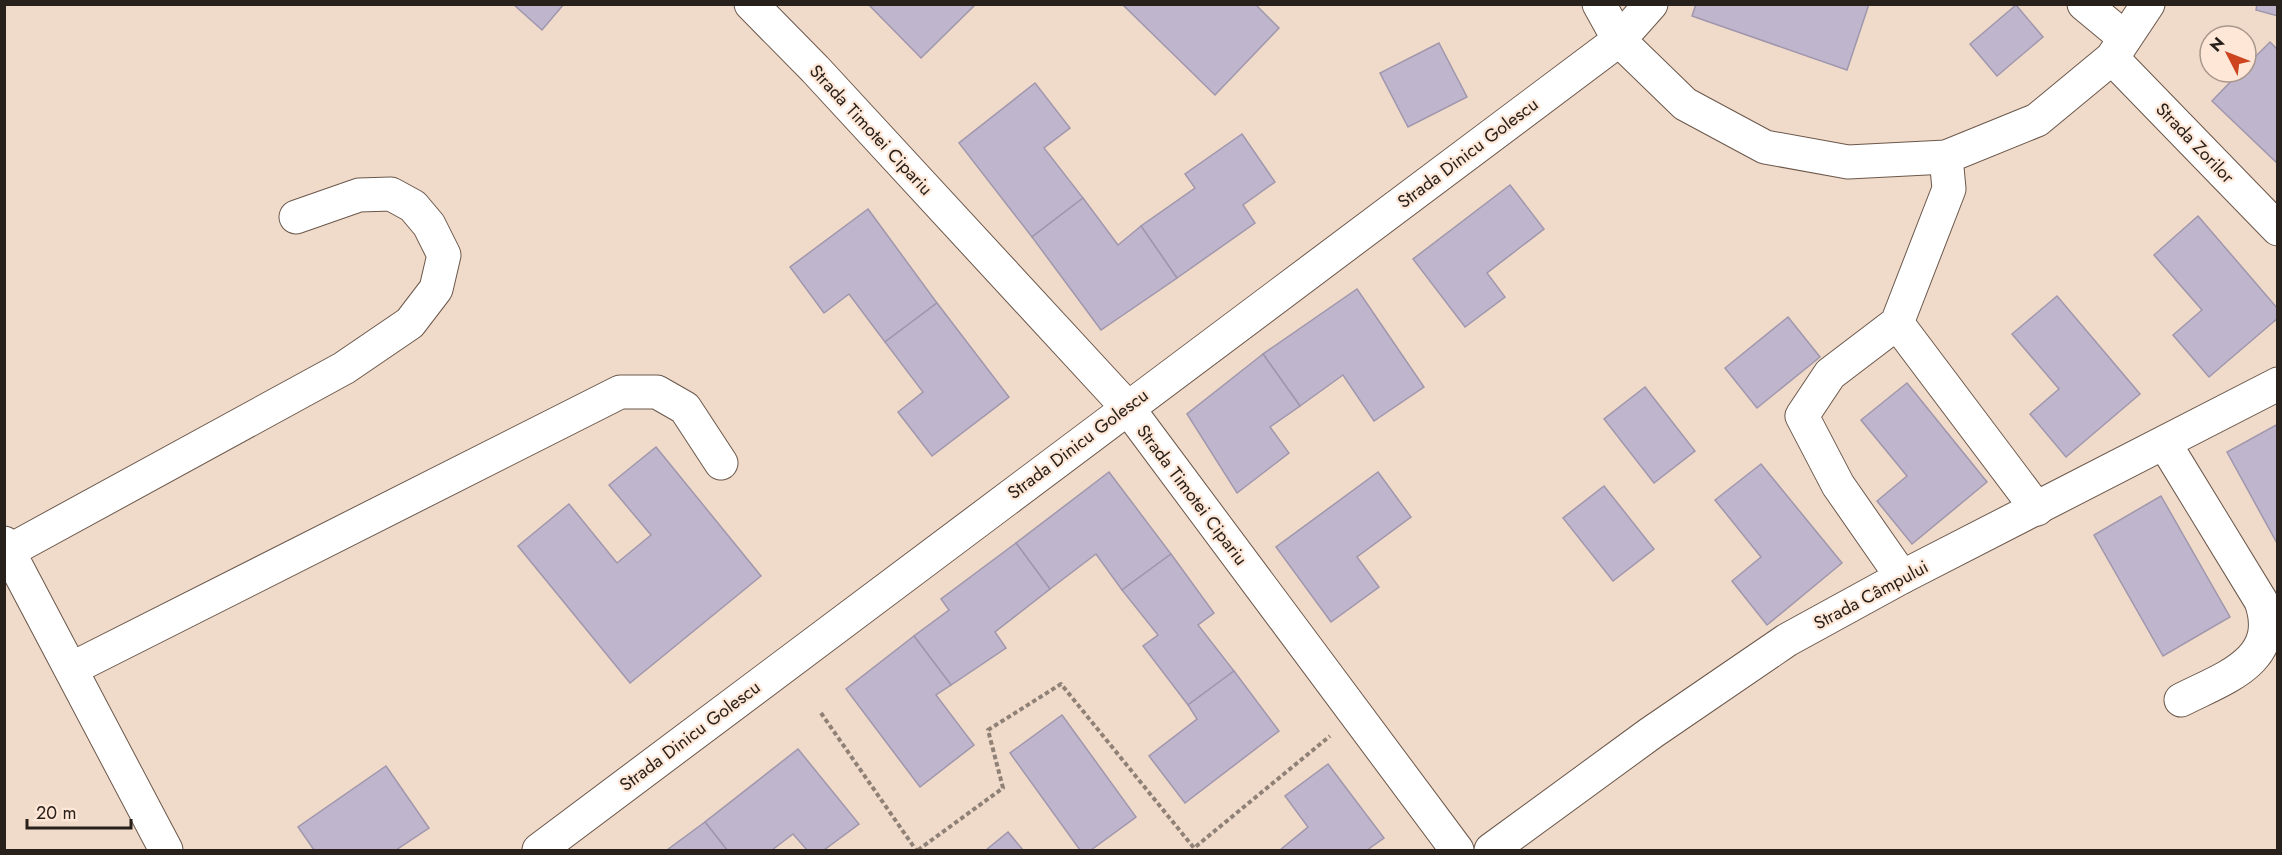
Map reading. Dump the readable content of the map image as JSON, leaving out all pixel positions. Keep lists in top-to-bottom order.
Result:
{
  "streets": {
    "street": [
      "Strada Timotei Cipariu",
      "Strada Zorilor",
      "Strada Dinicu Golescu",
      "Strada Câmpului"
    ]
  },
  "crossings": [
    ["Strada Timotei Cipariu", "Strada Dinicu Golescu"]
  ],
  "scale_bar": "20 m",
  "north": "top left"
}
